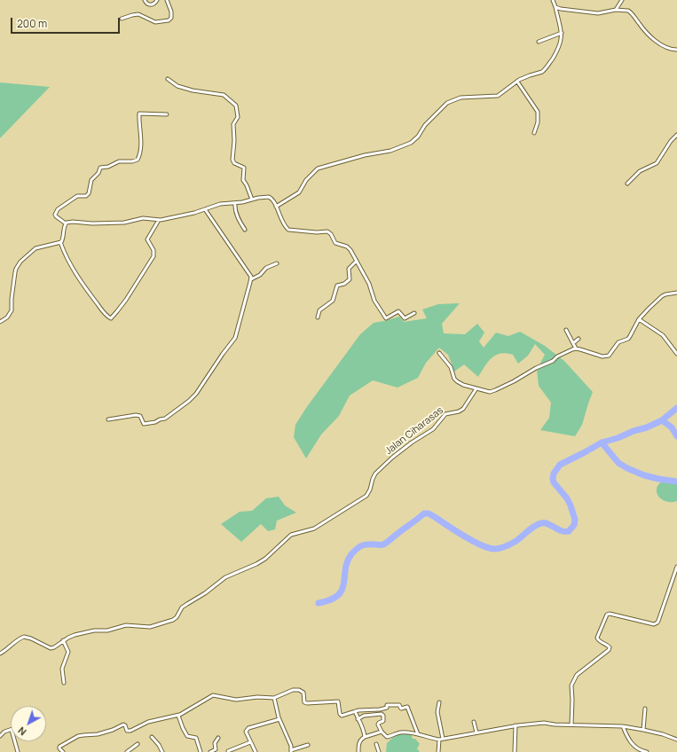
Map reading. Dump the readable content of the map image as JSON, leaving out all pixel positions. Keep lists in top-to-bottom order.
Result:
{
  "streets": {
    "street": ["Jalan Ciharasas"]
  },
  "scale_bar": "200 m",
  "north": "bottom left"
}
